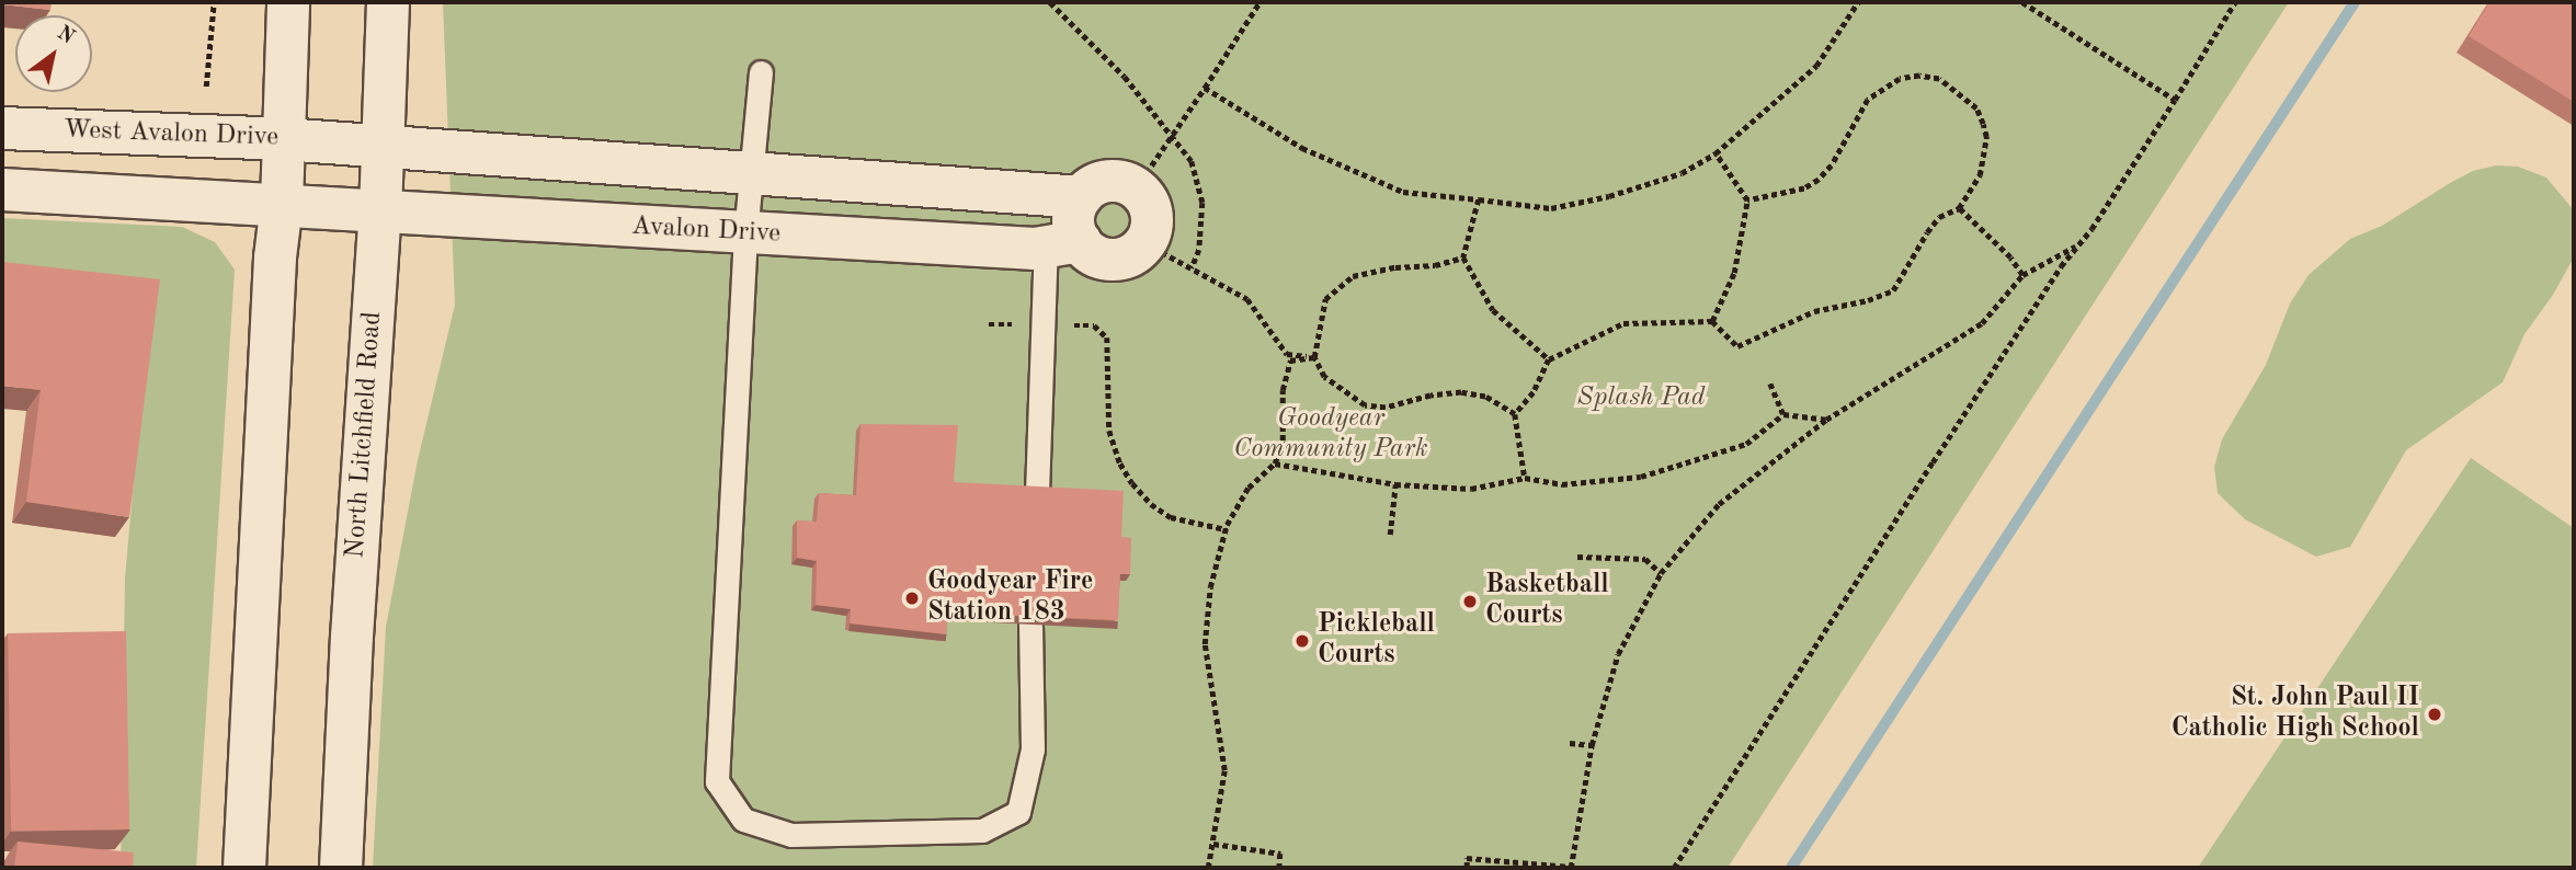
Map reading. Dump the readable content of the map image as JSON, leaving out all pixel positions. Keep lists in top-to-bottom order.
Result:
{
  "streets": {
    "street": ["West Avalon Drive", "Avalon Drive", "North Litchfield Road"]
  },
  "crossings": [
    ["West Avalon Drive", "North Litchfield Road"],
    ["Avalon Drive", "North Litchfield Road"]
  ],
  "parks": ["Splash Pad", "Goodyear Community Park"],
  "places": [
    "Goodyear Fire Station 183",
    "Basketball Courts",
    "Pickleball Courts",
    "St. John Paul II Catholic High School"
  ],
  "north": "top right"
}
